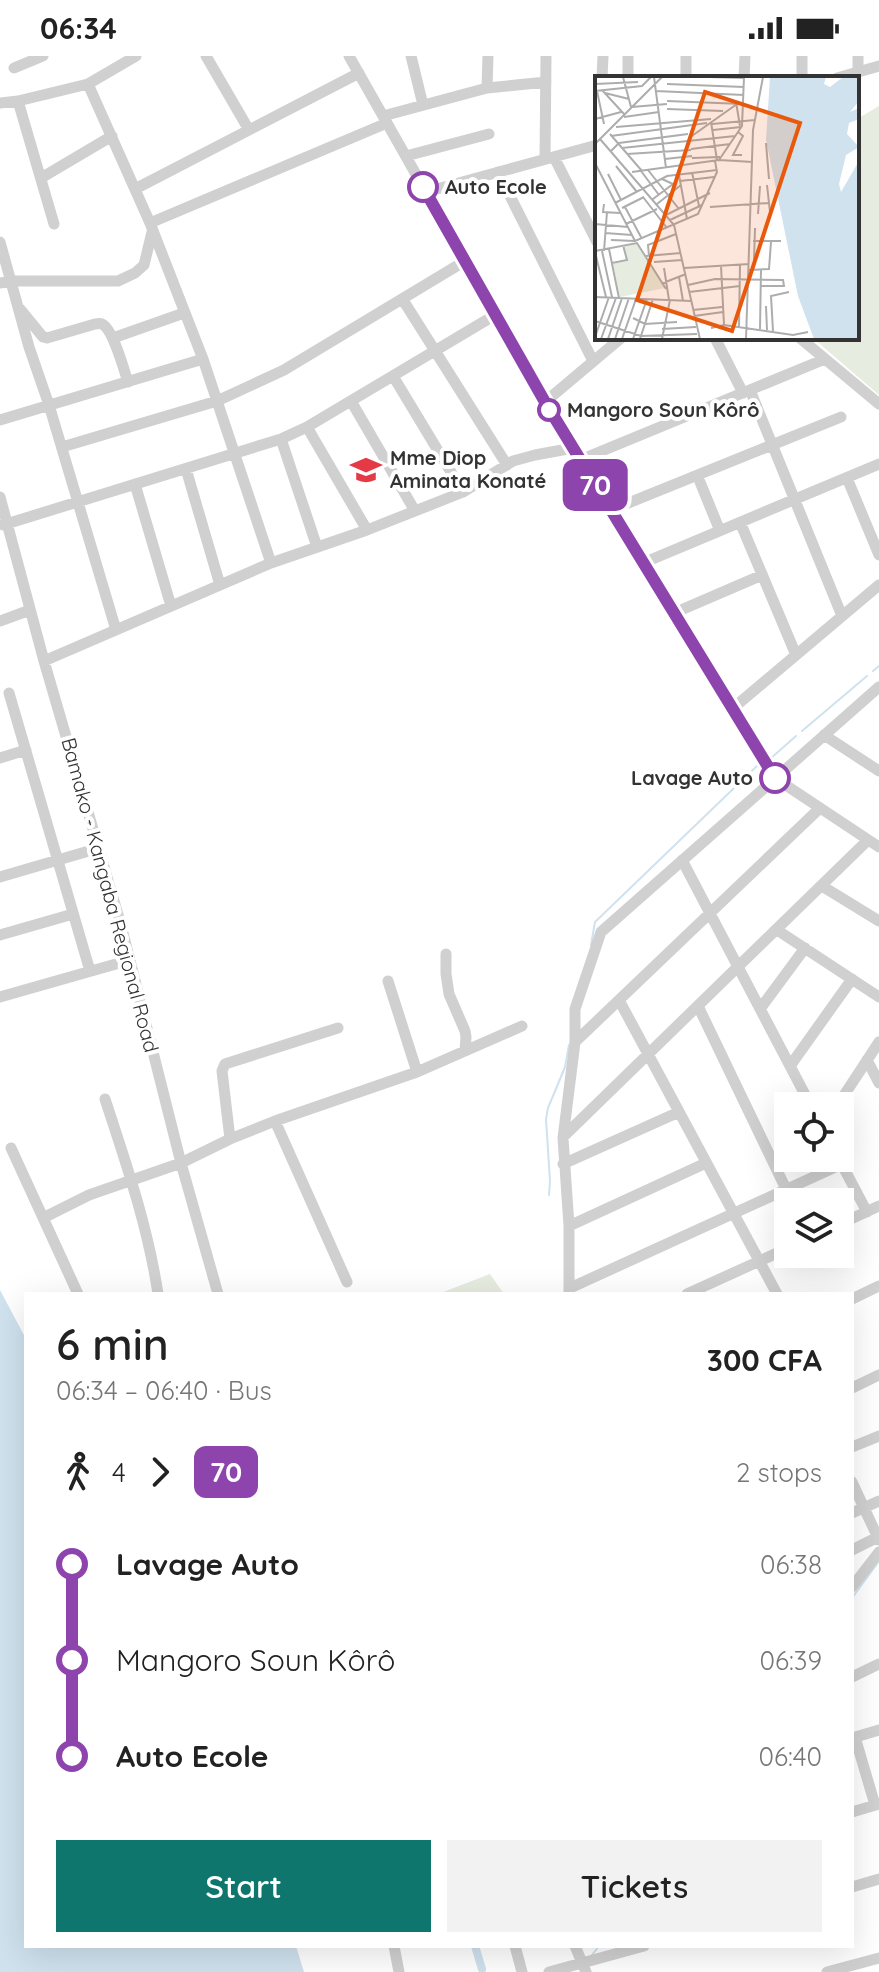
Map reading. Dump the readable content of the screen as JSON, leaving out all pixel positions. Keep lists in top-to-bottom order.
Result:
{
  "streets": {
    "street": ["Bamako - Kangaba Regional Road"]
  },
  "places": {
    "other": ["Auto Ecole", "Mangoro Soun Kôrô", "Lavage Auto"],
    "school or university": ["Mme Diop Aminata Konaté"]
  },
  "lines": ["bus line 70"],
  "page": {
    "status": "06:34",
    "on_map": "70",
    "heading": ["6 min", "06:34 – 06:40 · Bus", "300 CFA"],
    "legs": ["4", "70", "2 stops"],
    "list": [
      {
        "name": "Lavage Auto",
        "value": "06:38"
      },
      {
        "name": "Mangoro Soun Kôrô",
        "value": "06:39"
      },
      {
        "name": "Auto Ecole",
        "value": "06:40"
      }
    ],
    "buttons": ["Start", "Tickets"]
  }
}
